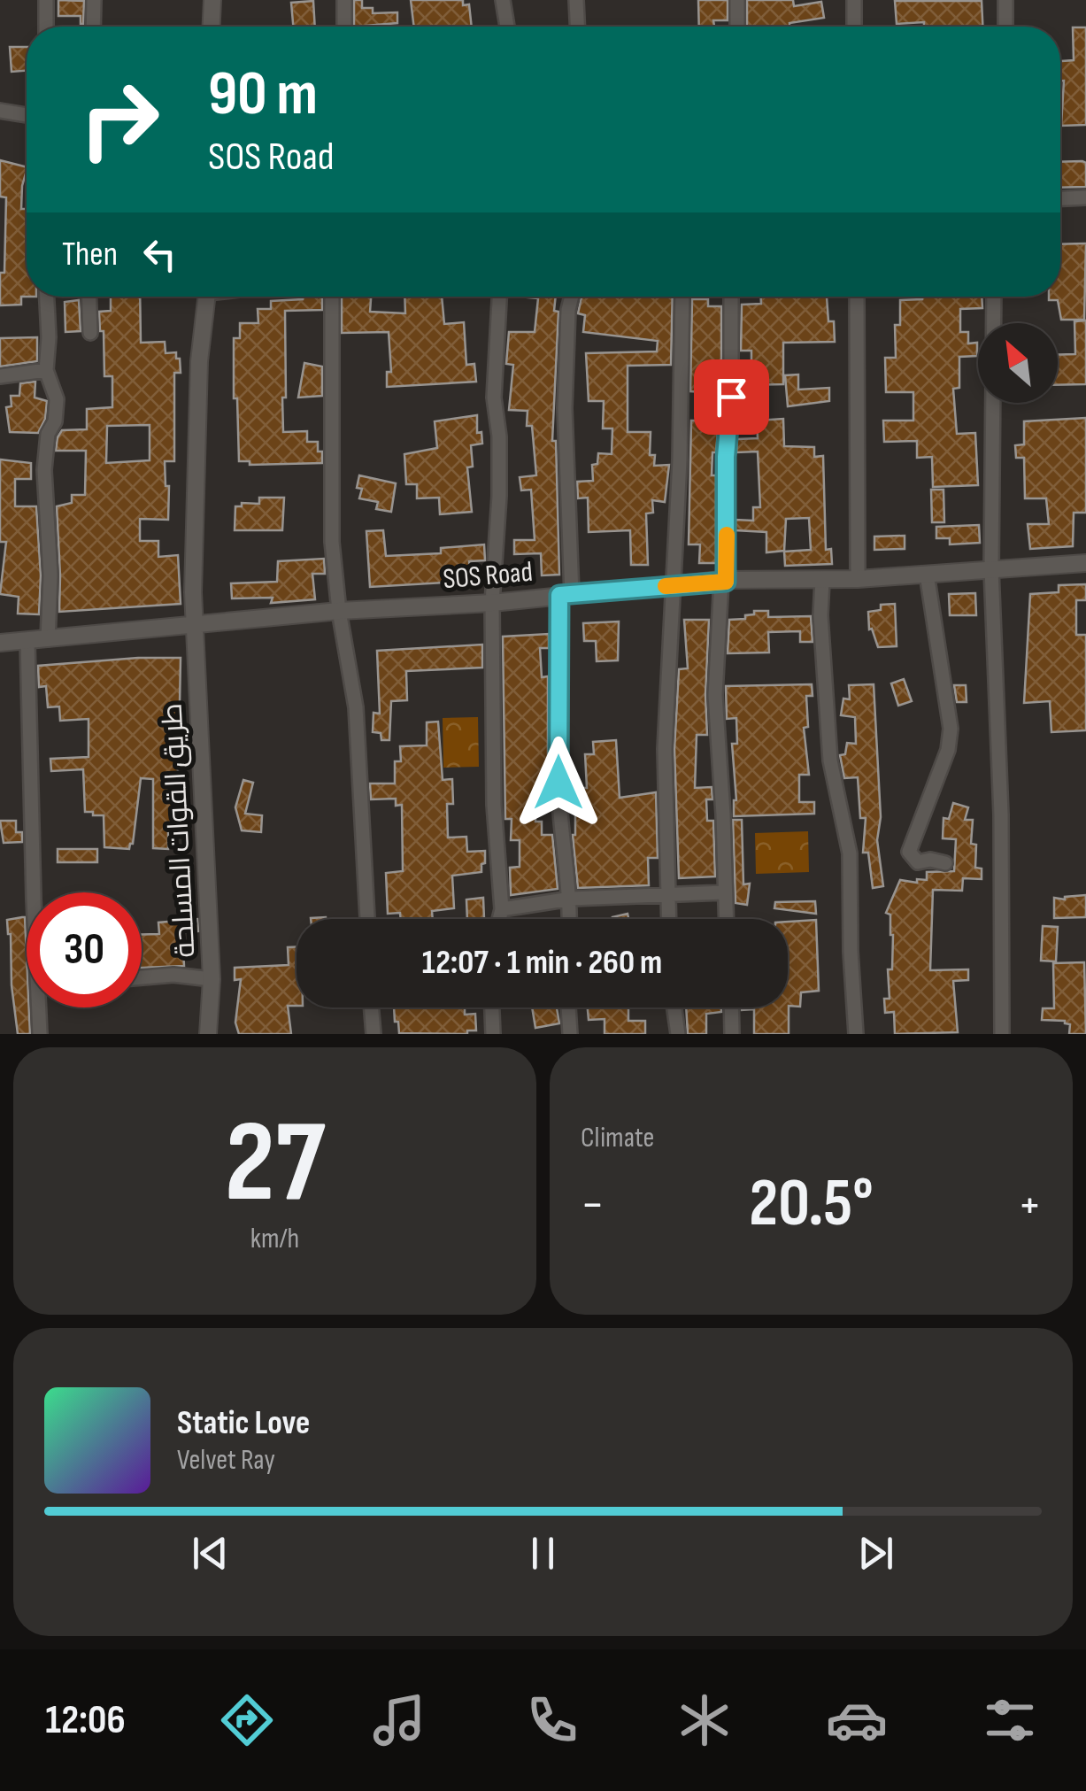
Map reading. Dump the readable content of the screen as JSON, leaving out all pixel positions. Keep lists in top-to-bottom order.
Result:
{
  "streets": {
    "street": ["SOS Road", "طريق القوات المسلحة"]
  },
  "crossings": [
    ["SOS Road", "طريق القوات المسلحة"]
  ],
  "north": "top left",
  "page": {
    "turn": ["90 m", "SOS Road"],
    "then": "Then",
    "limit": "30",
    "trip": "12:07 · 1 min · 260 m",
    "tile": [
      ["27", "km/h"],
      "Climate"
    ],
    "heat": ["−", "20.5°", "+"],
    "song": ["Static Love", "Velvet Ray"],
    "tabs": "12:06"
  }
}
